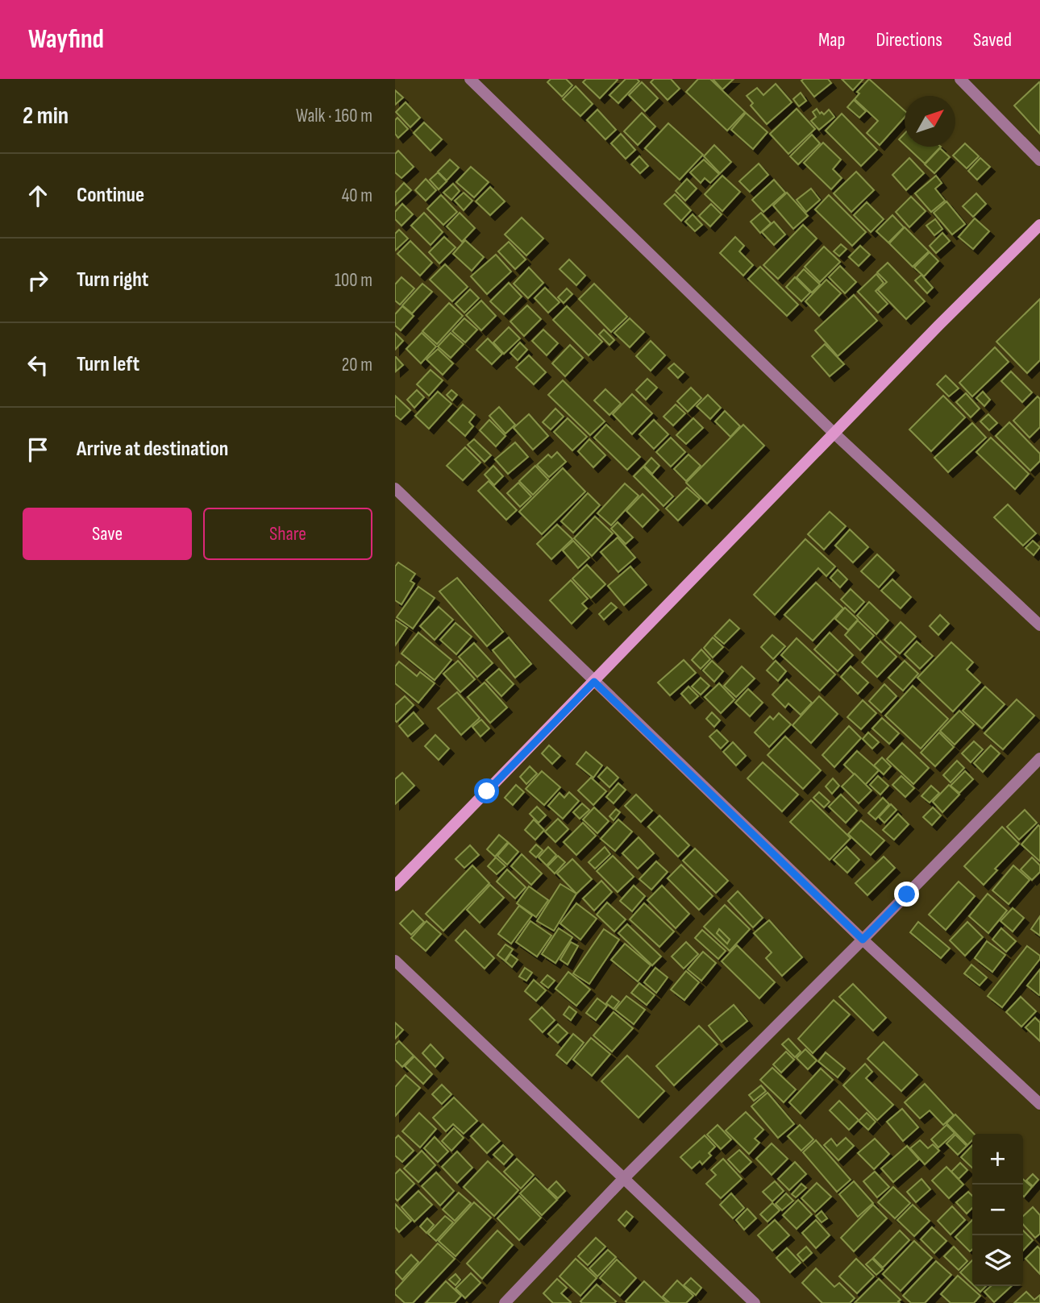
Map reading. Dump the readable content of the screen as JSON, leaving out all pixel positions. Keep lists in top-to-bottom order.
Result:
{
  "north": "top right",
  "page": {
    "header": "Wayfind",
    "nav": ["Map", "Directions", "Saved"],
    "heading": ["2 min", "Walk · 160 m"],
    "list": [
      ["Continue", "40 m"],
      ["Turn right", "100 m"],
      ["Turn left", "20 m"],
      "Arrive at destination"
    ],
    "buttons": ["Save", "Share"],
    "map_buttons": ["+", "−"]
  }
}
